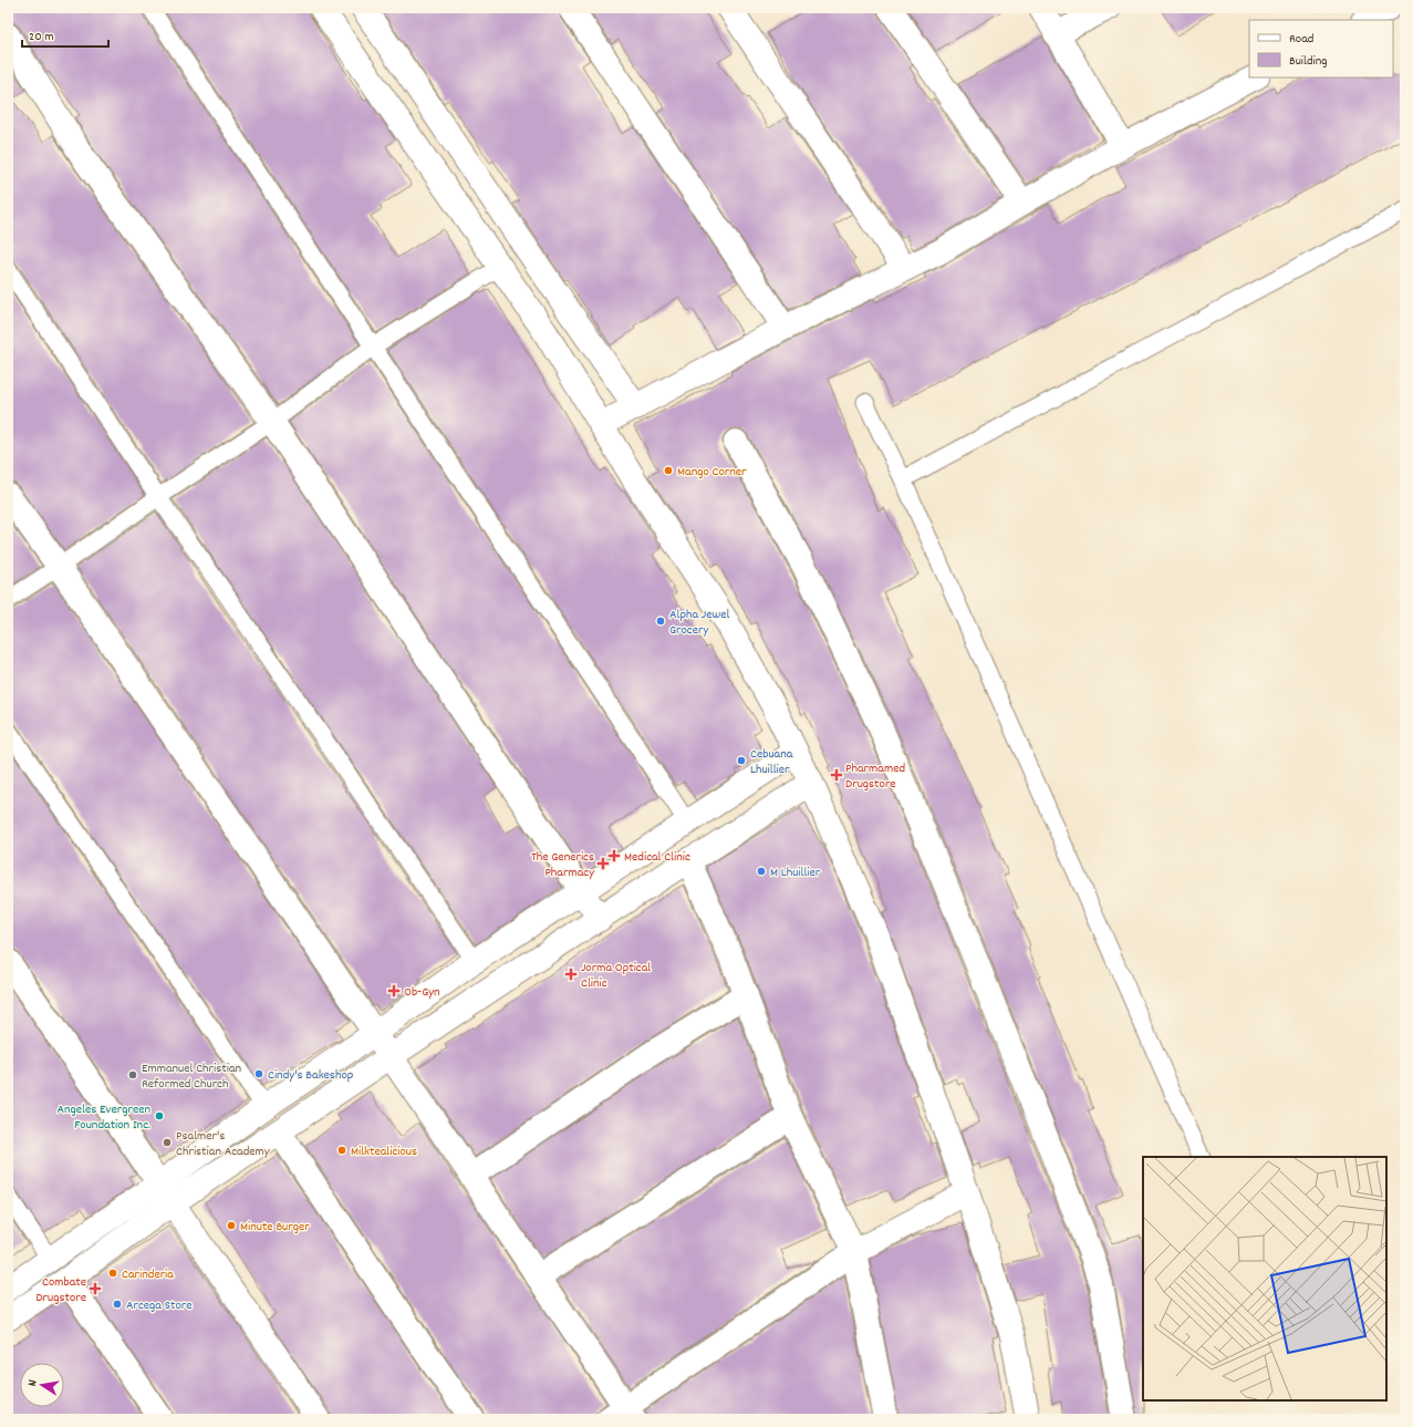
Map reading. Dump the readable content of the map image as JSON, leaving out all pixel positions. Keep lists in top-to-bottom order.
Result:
{
  "places": {
    "other": [
      "Mango Corner",
      "Alpha Jewel Grocery",
      "Cebuana Lhuillier",
      "M Lhuillier",
      "Cindy's Bakeshop",
      "Emmanuel Christian Reformed Church",
      "Angeles Evergreen Foundation Inc.",
      "Psalmer's Christian Academy",
      "Milktealicious",
      "Minute Burger",
      "Carinderia",
      "Arcega Store"
    ],
    "health": [
      "Pharmamed Drugstore",
      "Medical Clinic",
      "The Generics Pharmacy",
      "Jorma Optical Clinic",
      "Ob-Gyn",
      "Combate Drugstore"
    ]
  },
  "legend": ["Road", "Building"],
  "scale_bar": "20 m",
  "north": "left"
}
